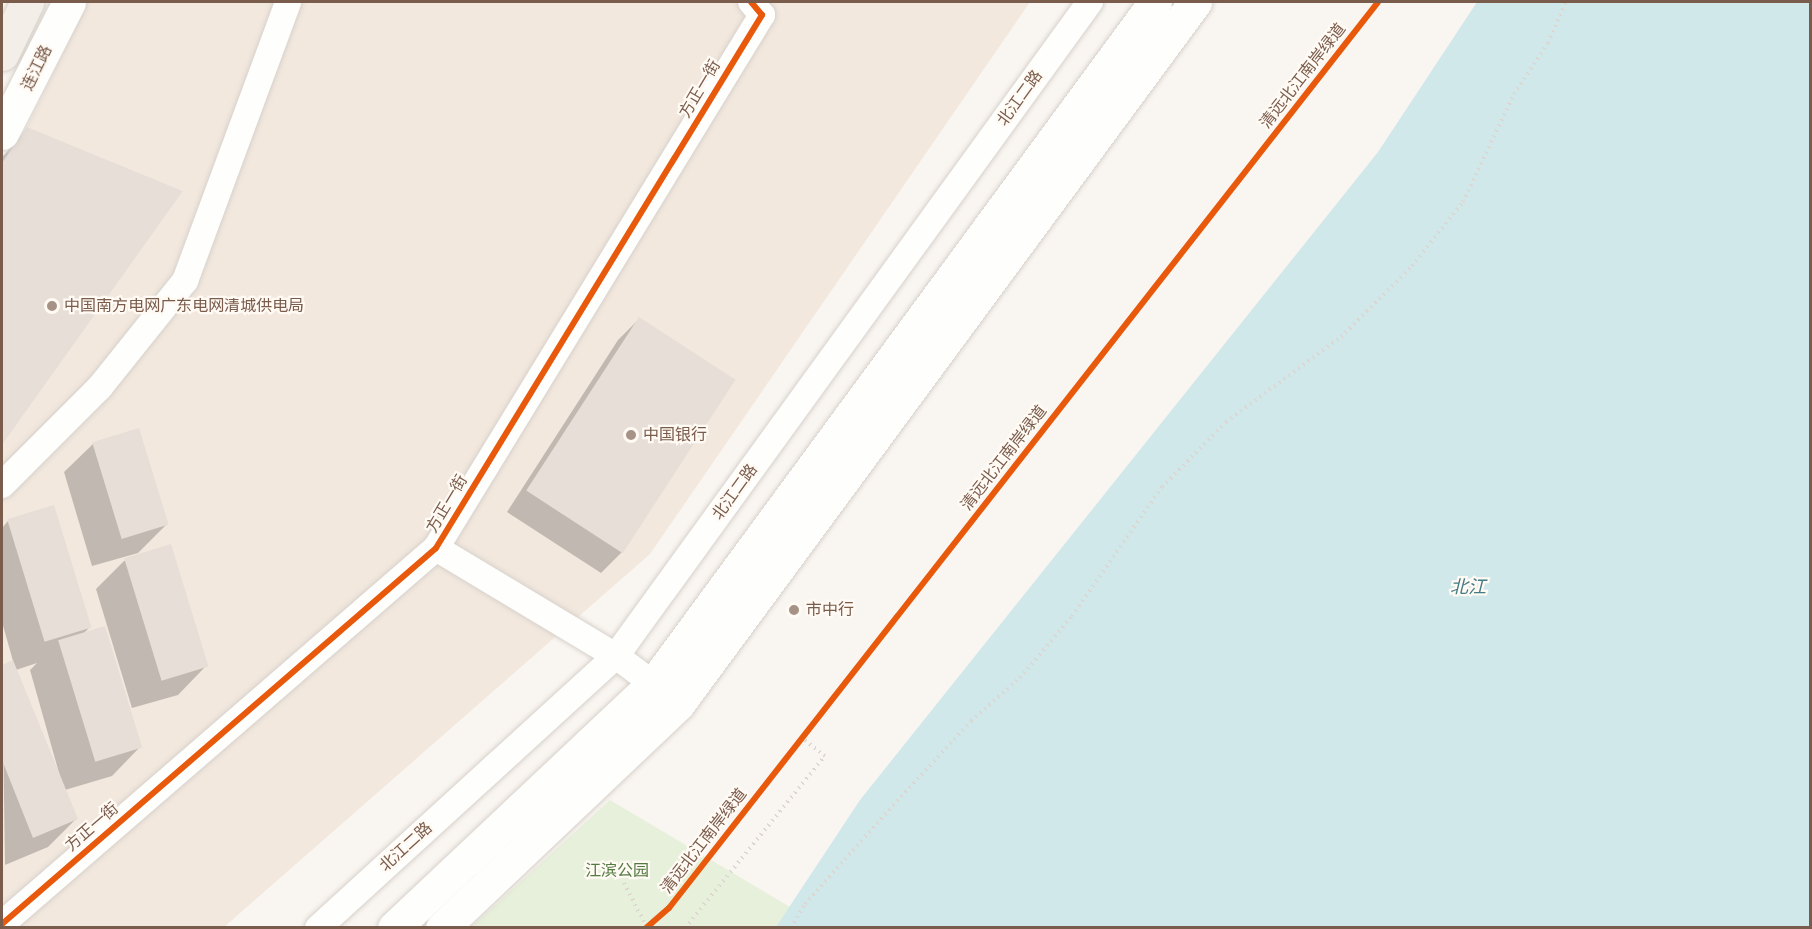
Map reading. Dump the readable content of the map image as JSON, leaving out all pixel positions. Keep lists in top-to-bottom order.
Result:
{
  "streets": {
    "main road": ["连江路"],
    "street": ["方正一街", "北江二路"],
    "cycle path": ["清远北江南岸绿道"]
  },
  "water": ["北江"],
  "parks": ["江滨公园"],
  "places": ["中国南方电网广东电网清城供电局", "中国银行", "市中行"]
}
